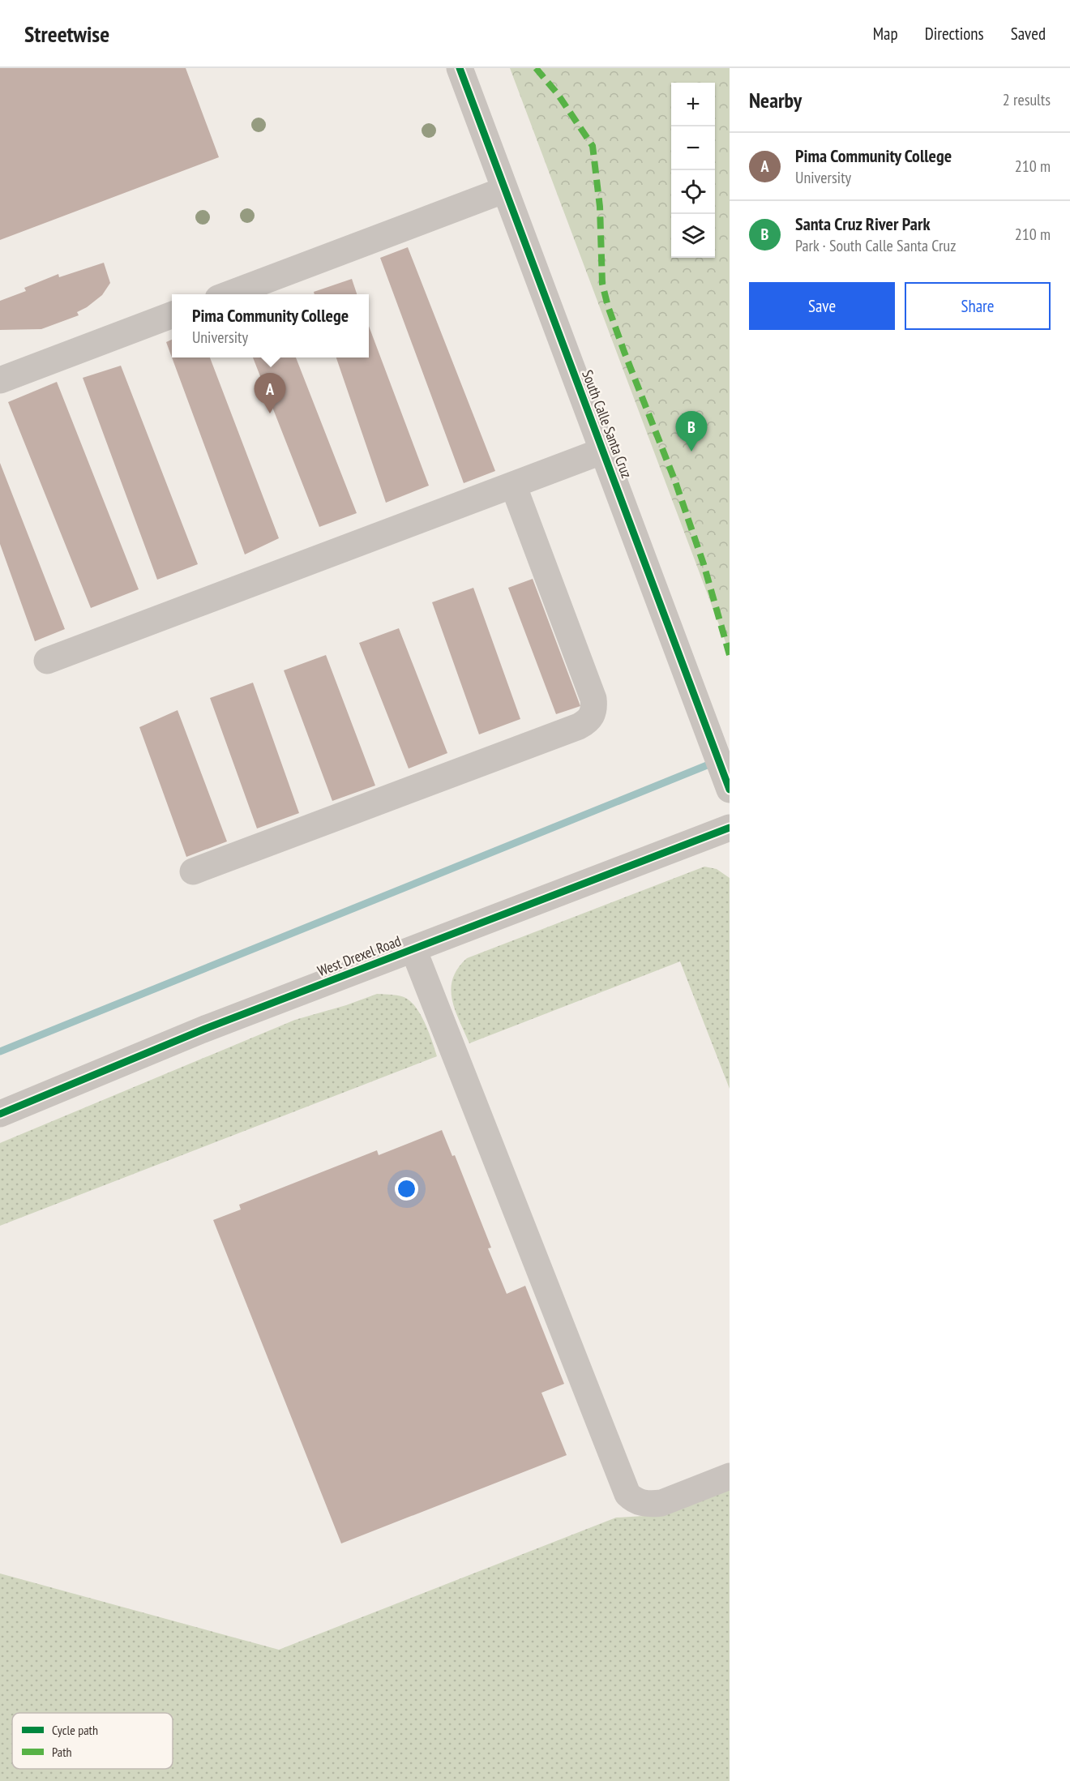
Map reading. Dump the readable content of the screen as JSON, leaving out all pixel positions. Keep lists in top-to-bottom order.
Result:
{
  "streets": {
    "street": ["South Calle Santa Cruz", "West Drexel Road"]
  },
  "legend": ["Cycle path", "Path"],
  "page": {
    "header": "Streetwise",
    "nav": ["Map", "Directions", "Saved"],
    "heading": ["Nearby", "2 results"],
    "map_buttons": ["+", "−"],
    "list": [
      {
        "mark": "A",
        "name": "Pima Community College",
        "note": "University",
        "value": "210 m"
      },
      {
        "mark": "B",
        "name": "Santa Cruz River Park",
        "note": "Park · South Calle Santa Cruz",
        "value": "210 m"
      }
    ],
    "buttons": ["Save", "Share"],
    "popup": ["Pima Community College", "University"],
    "pins": ["A", "B"]
  }
}
